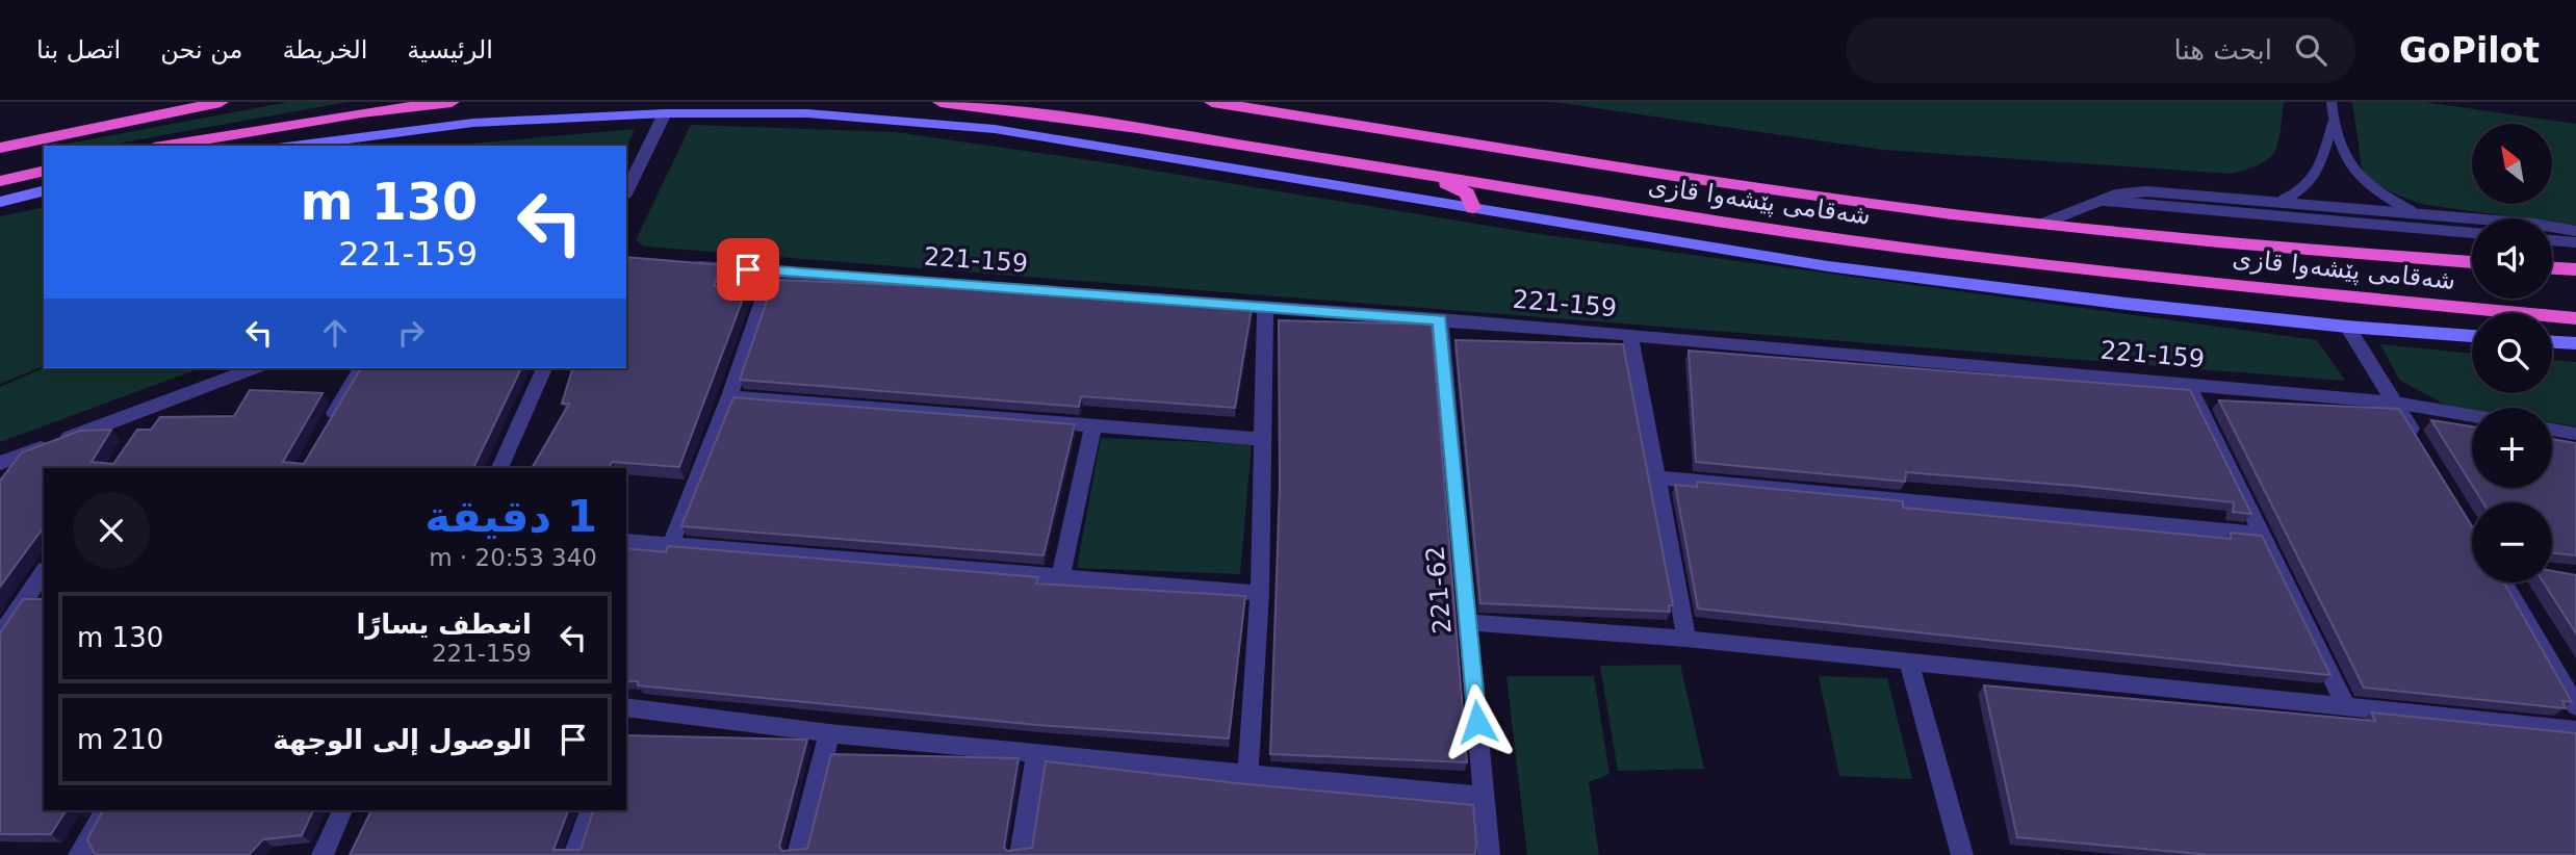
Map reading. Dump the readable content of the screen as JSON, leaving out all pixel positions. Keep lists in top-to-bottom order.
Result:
{
  "streets": {
    "highway": ["شەقامی پێشەوا قازی"],
    "street": ["221-159", "221-62"]
  },
  "crossings": [
    ["221-159", "221-62"]
  ],
  "north": "top left",
  "page": {
    "header": "GoPilot",
    "search": "ابحث هنا",
    "nav": [
      "الرئيسية",
      "الخريطة",
      "من نحن",
      "اتصل بنا"
    ],
    "map_buttons": ["+", "−"],
    "turn": ["130 m", "221-159"],
    "heading": ["1 دقيقة", "340 m · 20:53"],
    "list": [
      {
        "name": "انعطف يسارًا",
        "note": "221-159",
        "value": "130 m"
      },
      {
        "name": "الوصول إلى الوجهة",
        "value": "210 m"
      }
    ]
  }
}
